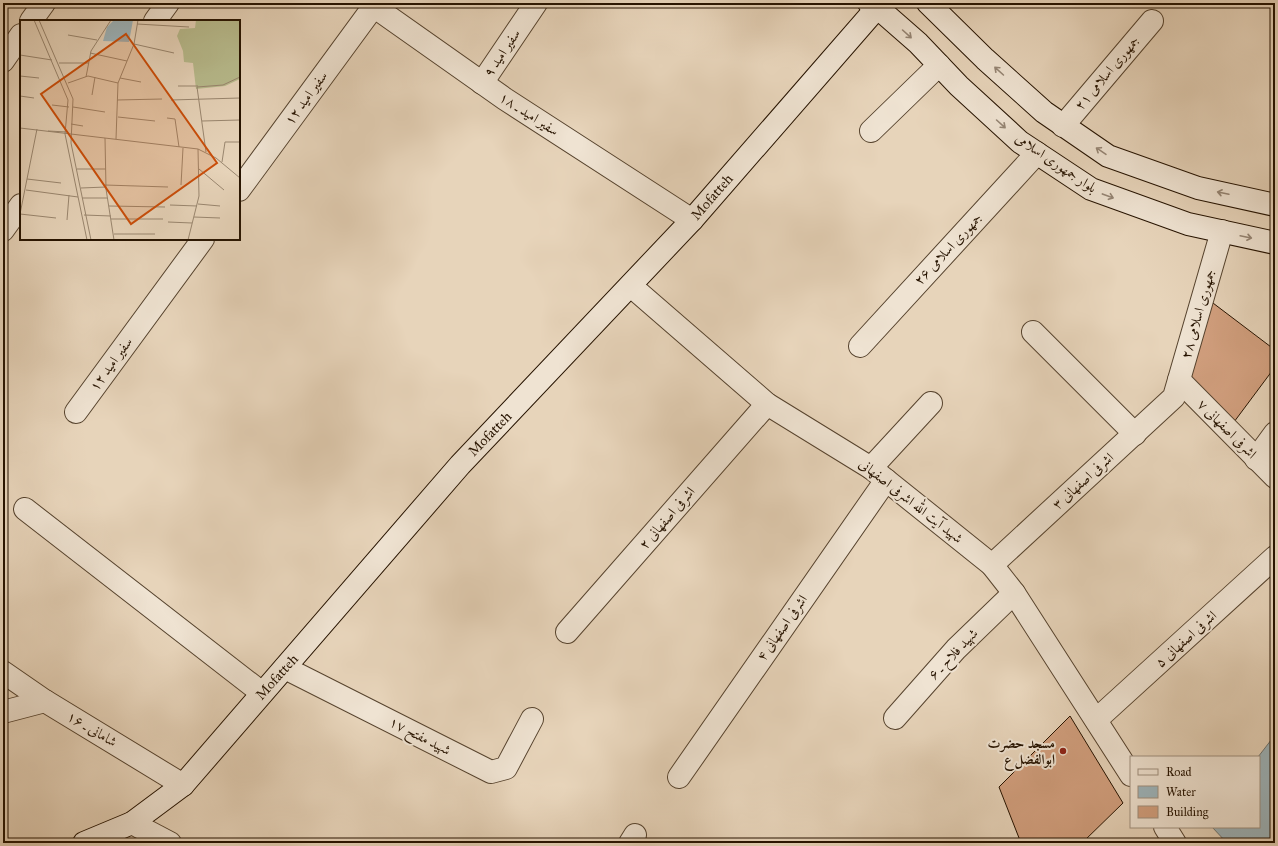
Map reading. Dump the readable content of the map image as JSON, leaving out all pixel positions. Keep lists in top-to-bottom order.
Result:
{
  "streets": {
    "street": [
      "سفیر امید ۹",
      "جمهوری اسلامی ۲۱",
      "سفیر امید ۱۲",
      "سفیر امید ـ ۱۸",
      "بلوار جمهوری اسلامی",
      "Mofatteh",
      "جمهوری اسلامی ۲۶",
      "جمهوری اسلامی ۲۸",
      "اشرفی اصفهانی ۷",
      "اشرفی اصفهانی ۳",
      "شهید آیت الله اشرفی اصفهانی",
      "اشرفی اصفهانی ۲",
      "اشرفی اصفهانی ۴",
      "اشرفی اصفهانی ۵",
      "شهید فلاح ـ ۶",
      "شامانی ـ ۱۶",
      "شهید مفتح ۱۷"
    ]
  },
  "crossings": [
    ["سفیر امید ۹", "سفیر امید ـ ۱۸"],
    ["سفیر امید ۱۲", "سفیر امید ـ ۱۸"],
    ["سفیر امید ـ ۱۸", "Mofatteh"],
    ["بلوار جمهوری اسلامی", "Mofatteh"],
    ["بلوار جمهوری اسلامی", "جمهوری اسلامی ۲۶"],
    ["بلوار جمهوری اسلامی", "جمهوری اسلامی ۲۸"],
    ["Mofatteh", "شهید آیت الله اشرفی اصفهانی"],
    ["Mofatteh", "شامانی ـ ۱۶"],
    ["Mofatteh", "شهید مفتح ۱۷"],
    ["جمهوری اسلامی ۲۸", "اشرفی اصفهانی ۷"],
    ["جمهوری اسلامی ۲۸", "اشرفی اصفهانی ۳"],
    ["اشرفی اصفهانی ۷", "اشرفی اصفهانی ۳"],
    ["اشرفی اصفهانی ۳", "شهید آیت الله اشرفی اصفهانی"],
    ["شهید آیت الله اشرفی اصفهانی", "اشرفی اصفهانی ۲"],
    ["شهید آیت الله اشرفی اصفهانی", "اشرفی اصفهانی ۴"],
    ["شهید آیت الله اشرفی اصفهانی", "اشرفی اصفهانی ۵"],
    ["شهید آیت الله اشرفی اصفهانی", "شهید فلاح ـ ۶"]
  ],
  "places": ["مسجد حضرت ابوالفضل ع"],
  "legend": ["Road", "Water", "Building"]
}
